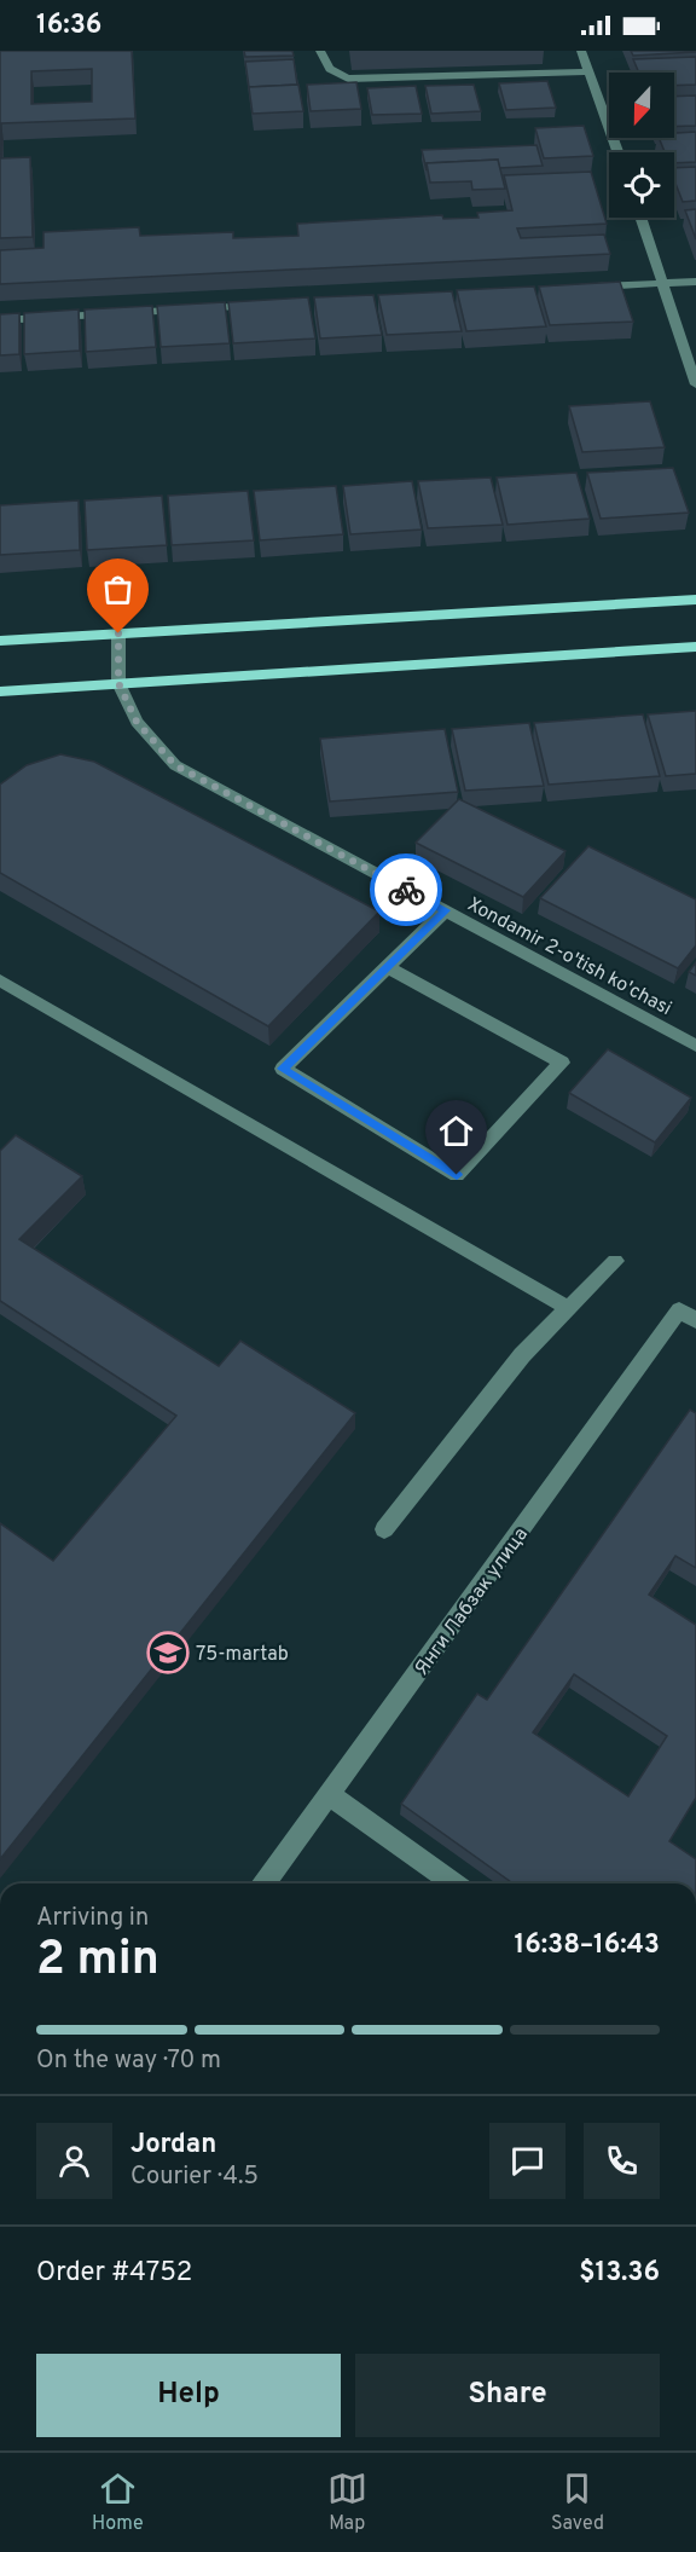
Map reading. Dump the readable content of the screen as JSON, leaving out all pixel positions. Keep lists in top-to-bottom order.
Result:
{
  "streets": {
    "street": ["Xondamir 2-o'tish ko'chasi", "Янги Лабзак улица"]
  },
  "places": {
    "school or university": ["75-martab"]
  },
  "north": "bottom",
  "page": {
    "status": "16:36",
    "heading": ["2 min", "Arriving in", "16:38–16:43"],
    "panel": [
      "Jordan",
      "Courier · 4.5",
      "Order #4752",
      "$13.36"
    ],
    "bar": "On the way · 70 m",
    "buttons": ["Help", "Share"],
    "tabs": ["Home", "Map", "Saved"]
  }
}
